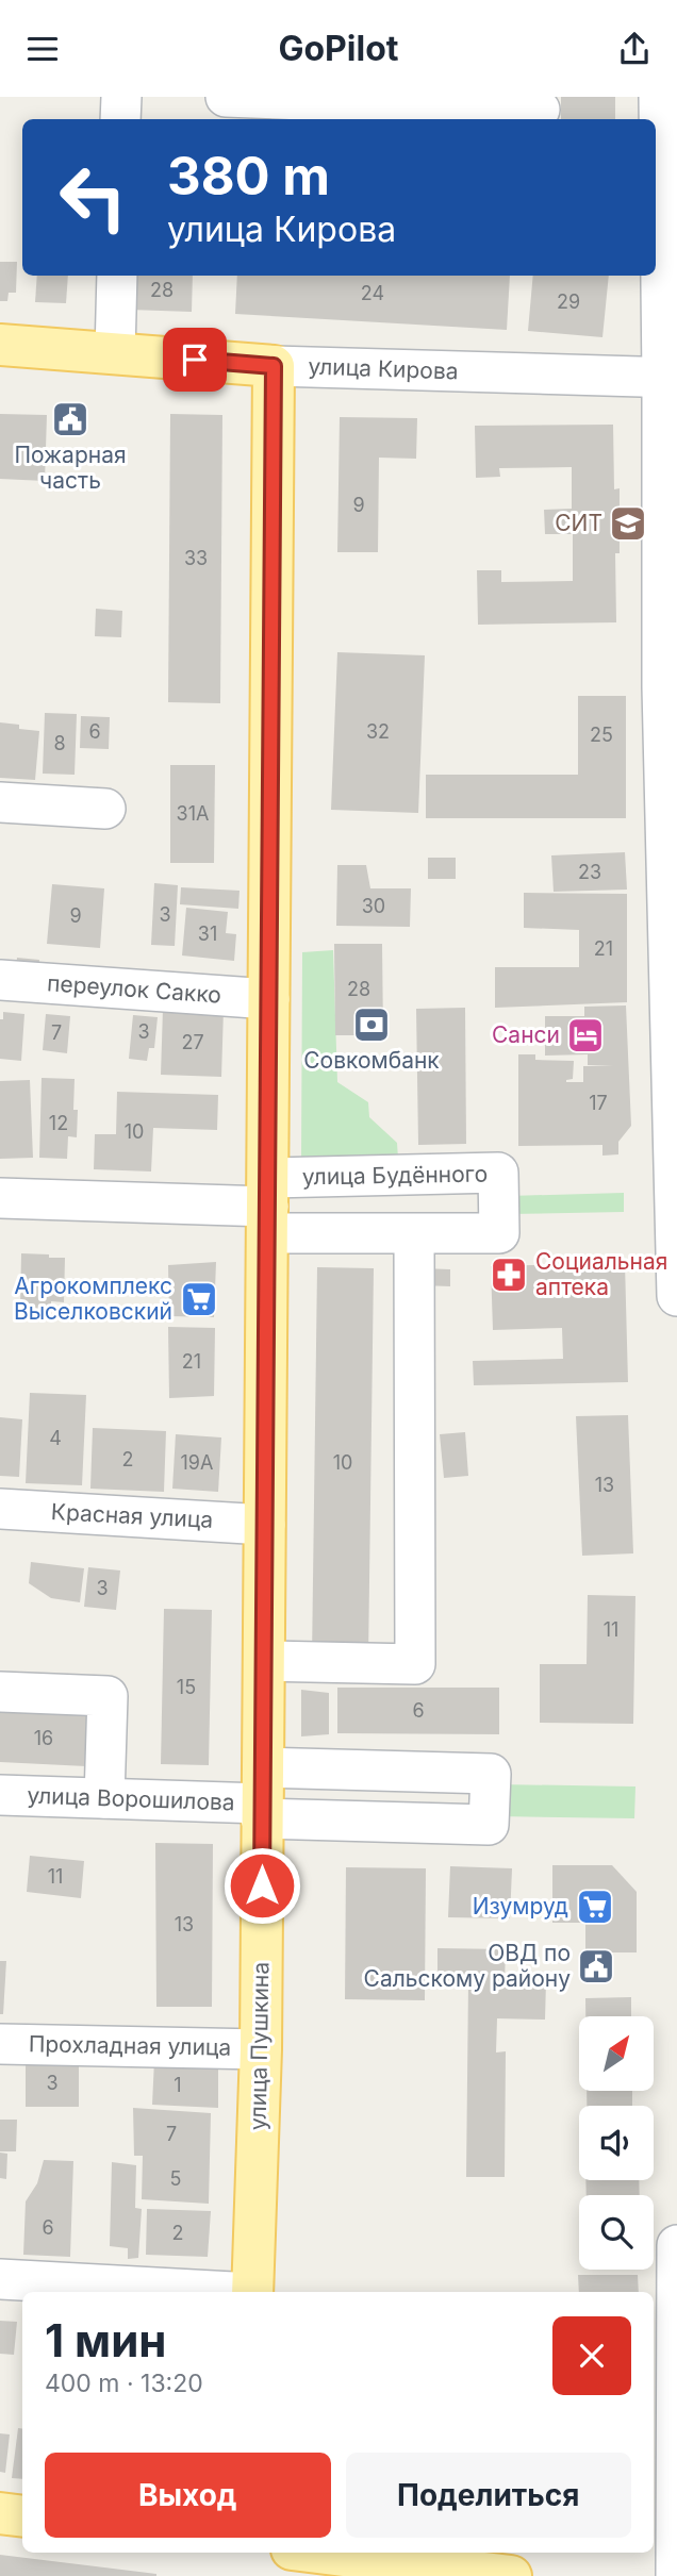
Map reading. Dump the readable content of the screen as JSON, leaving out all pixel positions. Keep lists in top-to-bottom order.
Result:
{
  "streets": {
    "main road": ["улица Кирова", "улица Пушкина"],
    "street": [
      "переулок Сакко",
      "улица Будённого",
      "Красная улица",
      "улица Ворошилова",
      "Прохладная улица"
    ]
  },
  "crossings": [
    ["улица Кирова", "улица Пушкина"],
    ["переулок Сакко", "улица Пушкина"],
    ["улица Будённого", "улица Пушкина"],
    ["Красная улица", "улица Пушкина"],
    ["улица Ворошилова", "улица Пушкина"],
    ["Прохладная улица", "улица Пушкина"]
  ],
  "places": {
    "public building": ["Пожарная часть", "ОВД по Сальскому району"],
    "school or university": ["СИТ"],
    "bank": ["Совкомбанк"],
    "hotel": ["Санси"],
    "pharmacy": ["Социальная аптека"],
    "supermarket": ["Агрокомплекс Выселковский", "Изумруд"]
  },
  "house_numbers": [
    "28",
    "24",
    "29",
    "9",
    "33",
    "6",
    "32",
    "25",
    "8",
    "31А",
    "23",
    "30",
    "3",
    "9",
    "31",
    "21",
    "28",
    "3",
    "7",
    "27",
    "17",
    "12",
    "10",
    "21",
    "4",
    "2",
    "19А",
    "10",
    "13",
    "3",
    "11",
    "15",
    "6",
    "16",
    "11",
    "13",
    "3",
    "1",
    "7",
    "5",
    "6",
    "2"
  ],
  "north": "top right",
  "page": {
    "header": "GoPilot",
    "turn": ["380 m", "улица Кирова"],
    "heading": ["1 мин", "400 m · 13:20"],
    "buttons": ["Выход", "Поделиться"]
  }
}
